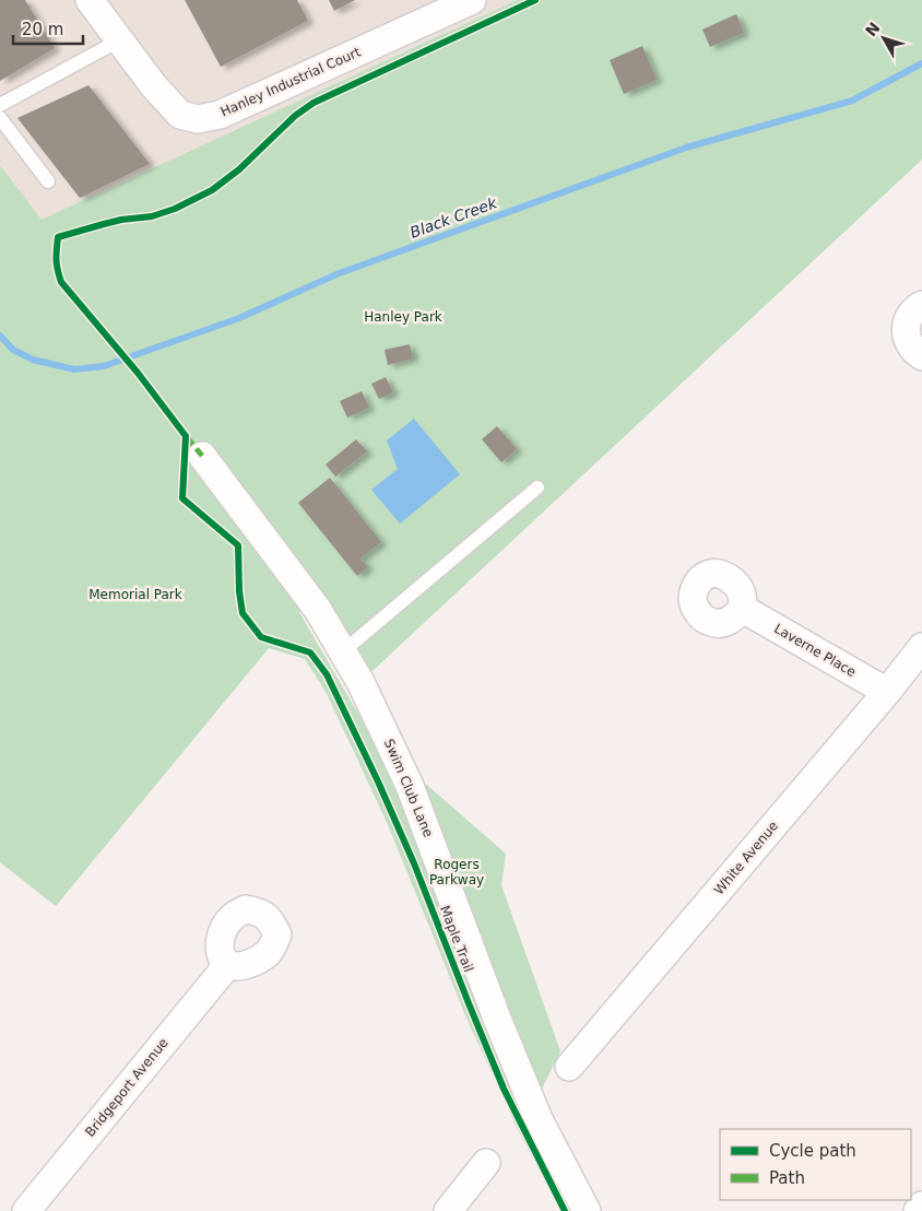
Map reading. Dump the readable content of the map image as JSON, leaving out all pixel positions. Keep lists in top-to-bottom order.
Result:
{
  "streets": {
    "street": [
      "Hanley Industrial Court",
      "Laverne Place",
      "Swim Club Lane",
      "White Avenue",
      "Bridgeport Avenue"
    ],
    "cycle path": ["Maple Trail"]
  },
  "crossings": [
    ["Laverne Place", "White Avenue"]
  ],
  "water": ["Black Creek"],
  "parks": ["Hanley Park", "Memorial Park", "Rogers Parkway"],
  "legend": ["Cycle path", "Path"],
  "scale_bar": "20 m",
  "north": "top left"
}
